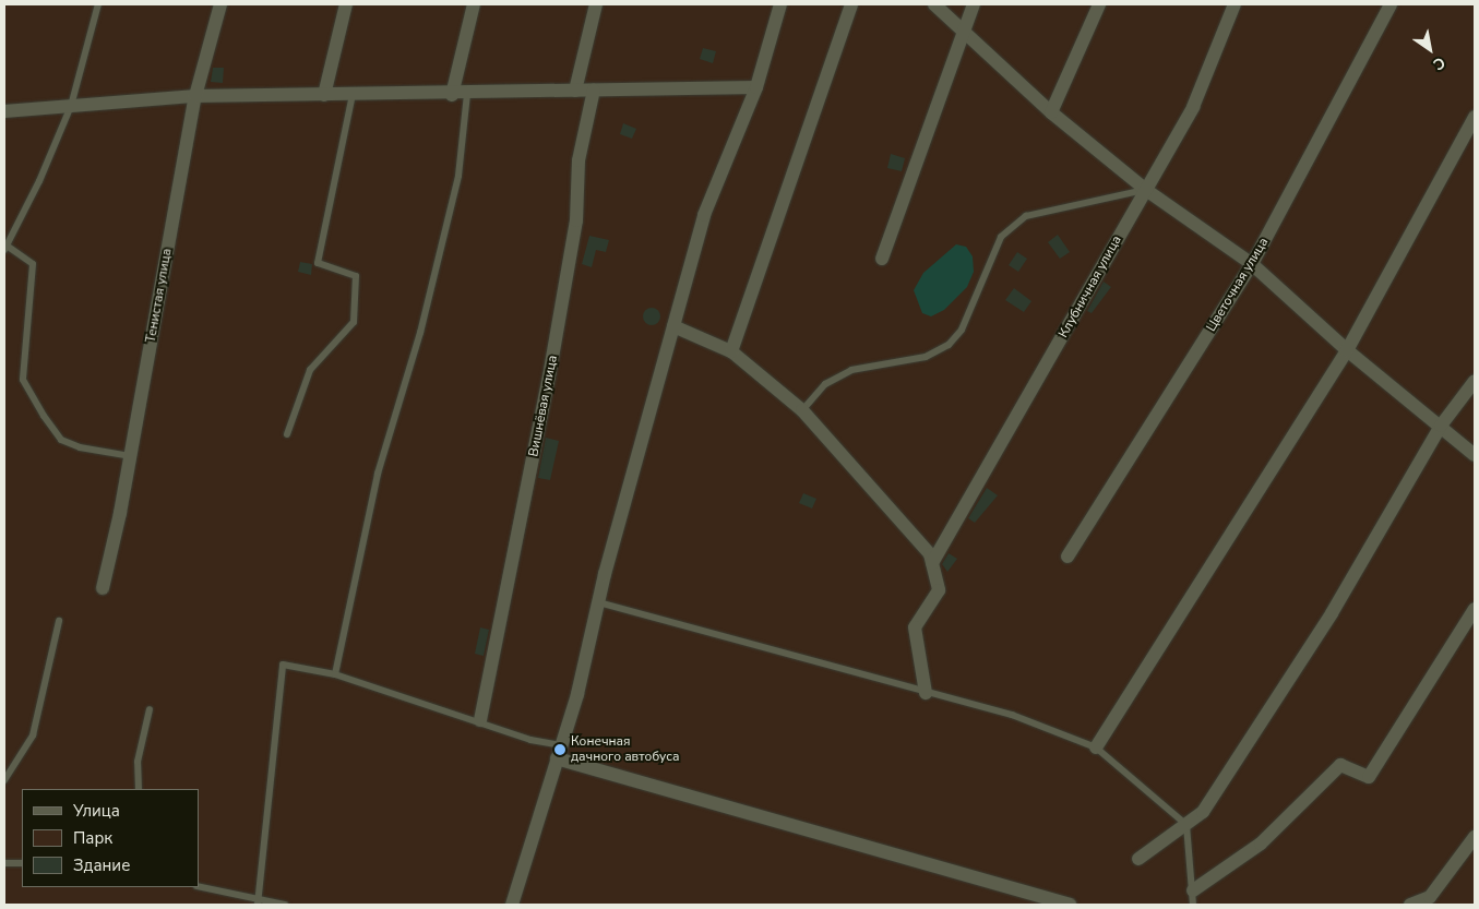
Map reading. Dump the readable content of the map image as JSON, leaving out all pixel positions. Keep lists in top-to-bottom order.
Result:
{
  "streets": {
    "street": [
      "Цветочная улица",
      "Клубничная улица",
      "Тенистая улица",
      "Вишнёвая улица"
    ]
  },
  "places": ["Конечная дачного автобуса"],
  "legend": ["Улица", "Парк", "Здание"],
  "north": "bottom right"
}
